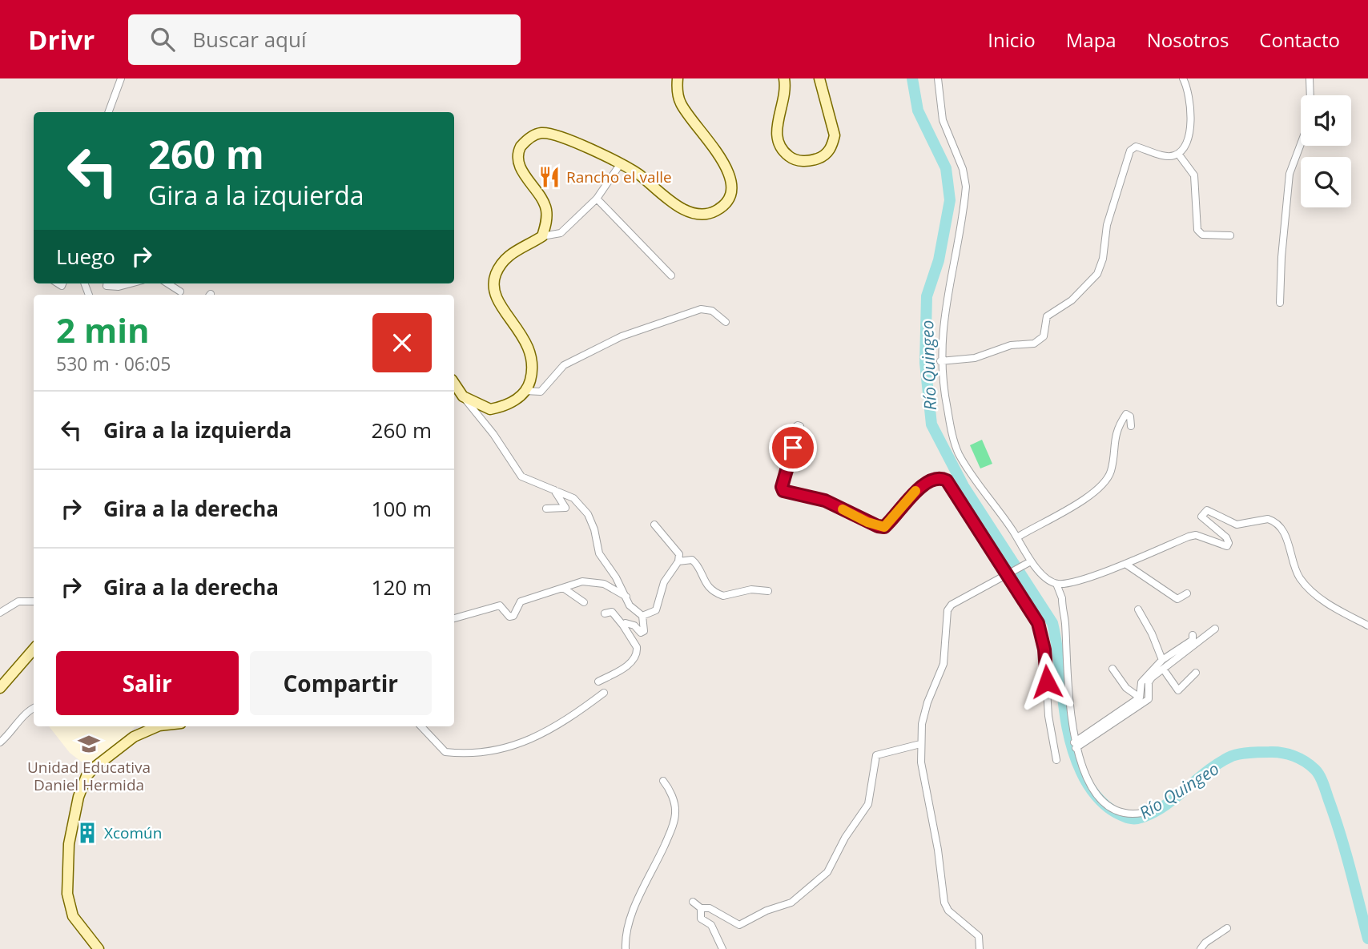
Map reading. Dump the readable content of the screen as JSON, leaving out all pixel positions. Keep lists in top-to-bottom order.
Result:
{
  "water": ["Río Quingeo"],
  "places": {
    "restaurant": ["Rancho el valle"],
    "school or university": ["Unidad Educativa Daniel Hermida"],
    "building": ["Xcomún"]
  },
  "page": {
    "header": "Drivr",
    "search": "Buscar aquí",
    "nav": [
      "Inicio",
      "Mapa",
      "Nosotros",
      "Contacto"
    ],
    "turn": ["260 m", "Gira a la izquierda"],
    "then": "Luego",
    "heading": ["2 min", "530 m · 06:05"],
    "list": [
      {
        "name": "Gira a la izquierda",
        "value": "260 m"
      },
      {
        "name": "Gira a la derecha",
        "value": "100 m"
      },
      {
        "name": "Gira a la derecha",
        "value": "120 m"
      }
    ],
    "buttons": ["Salir", "Compartir"]
  }
}
